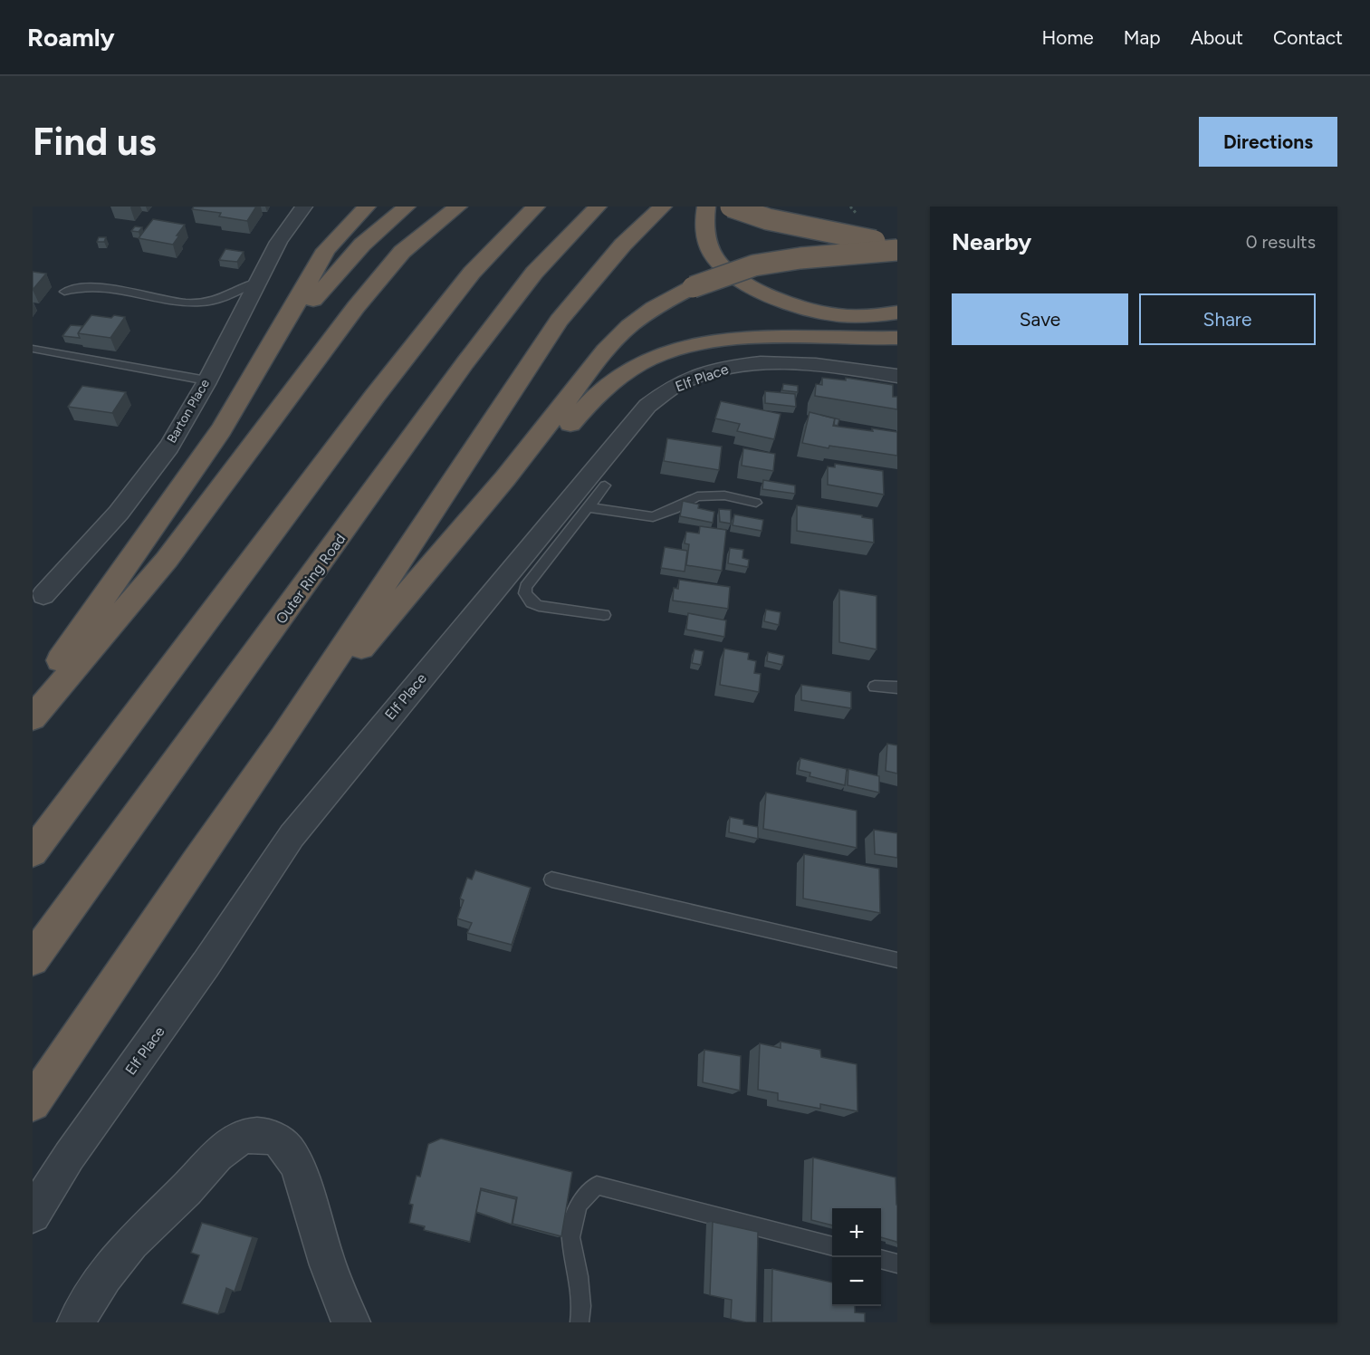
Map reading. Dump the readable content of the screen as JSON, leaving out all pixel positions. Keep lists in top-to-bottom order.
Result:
{
  "streets": {
    "highway": ["Outer Ring Road"],
    "street": ["Elf Place", "Barton Place"]
  },
  "page": {
    "header": "Roamly",
    "nav": [
      "Home",
      "Map",
      "About",
      "Contact"
    ],
    "buttons": [
      "Directions",
      ["Save", "Share"]
    ],
    "title": "Find us",
    "heading": ["Nearby", "0 results"],
    "map_buttons": ["+", "−"]
  }
}
